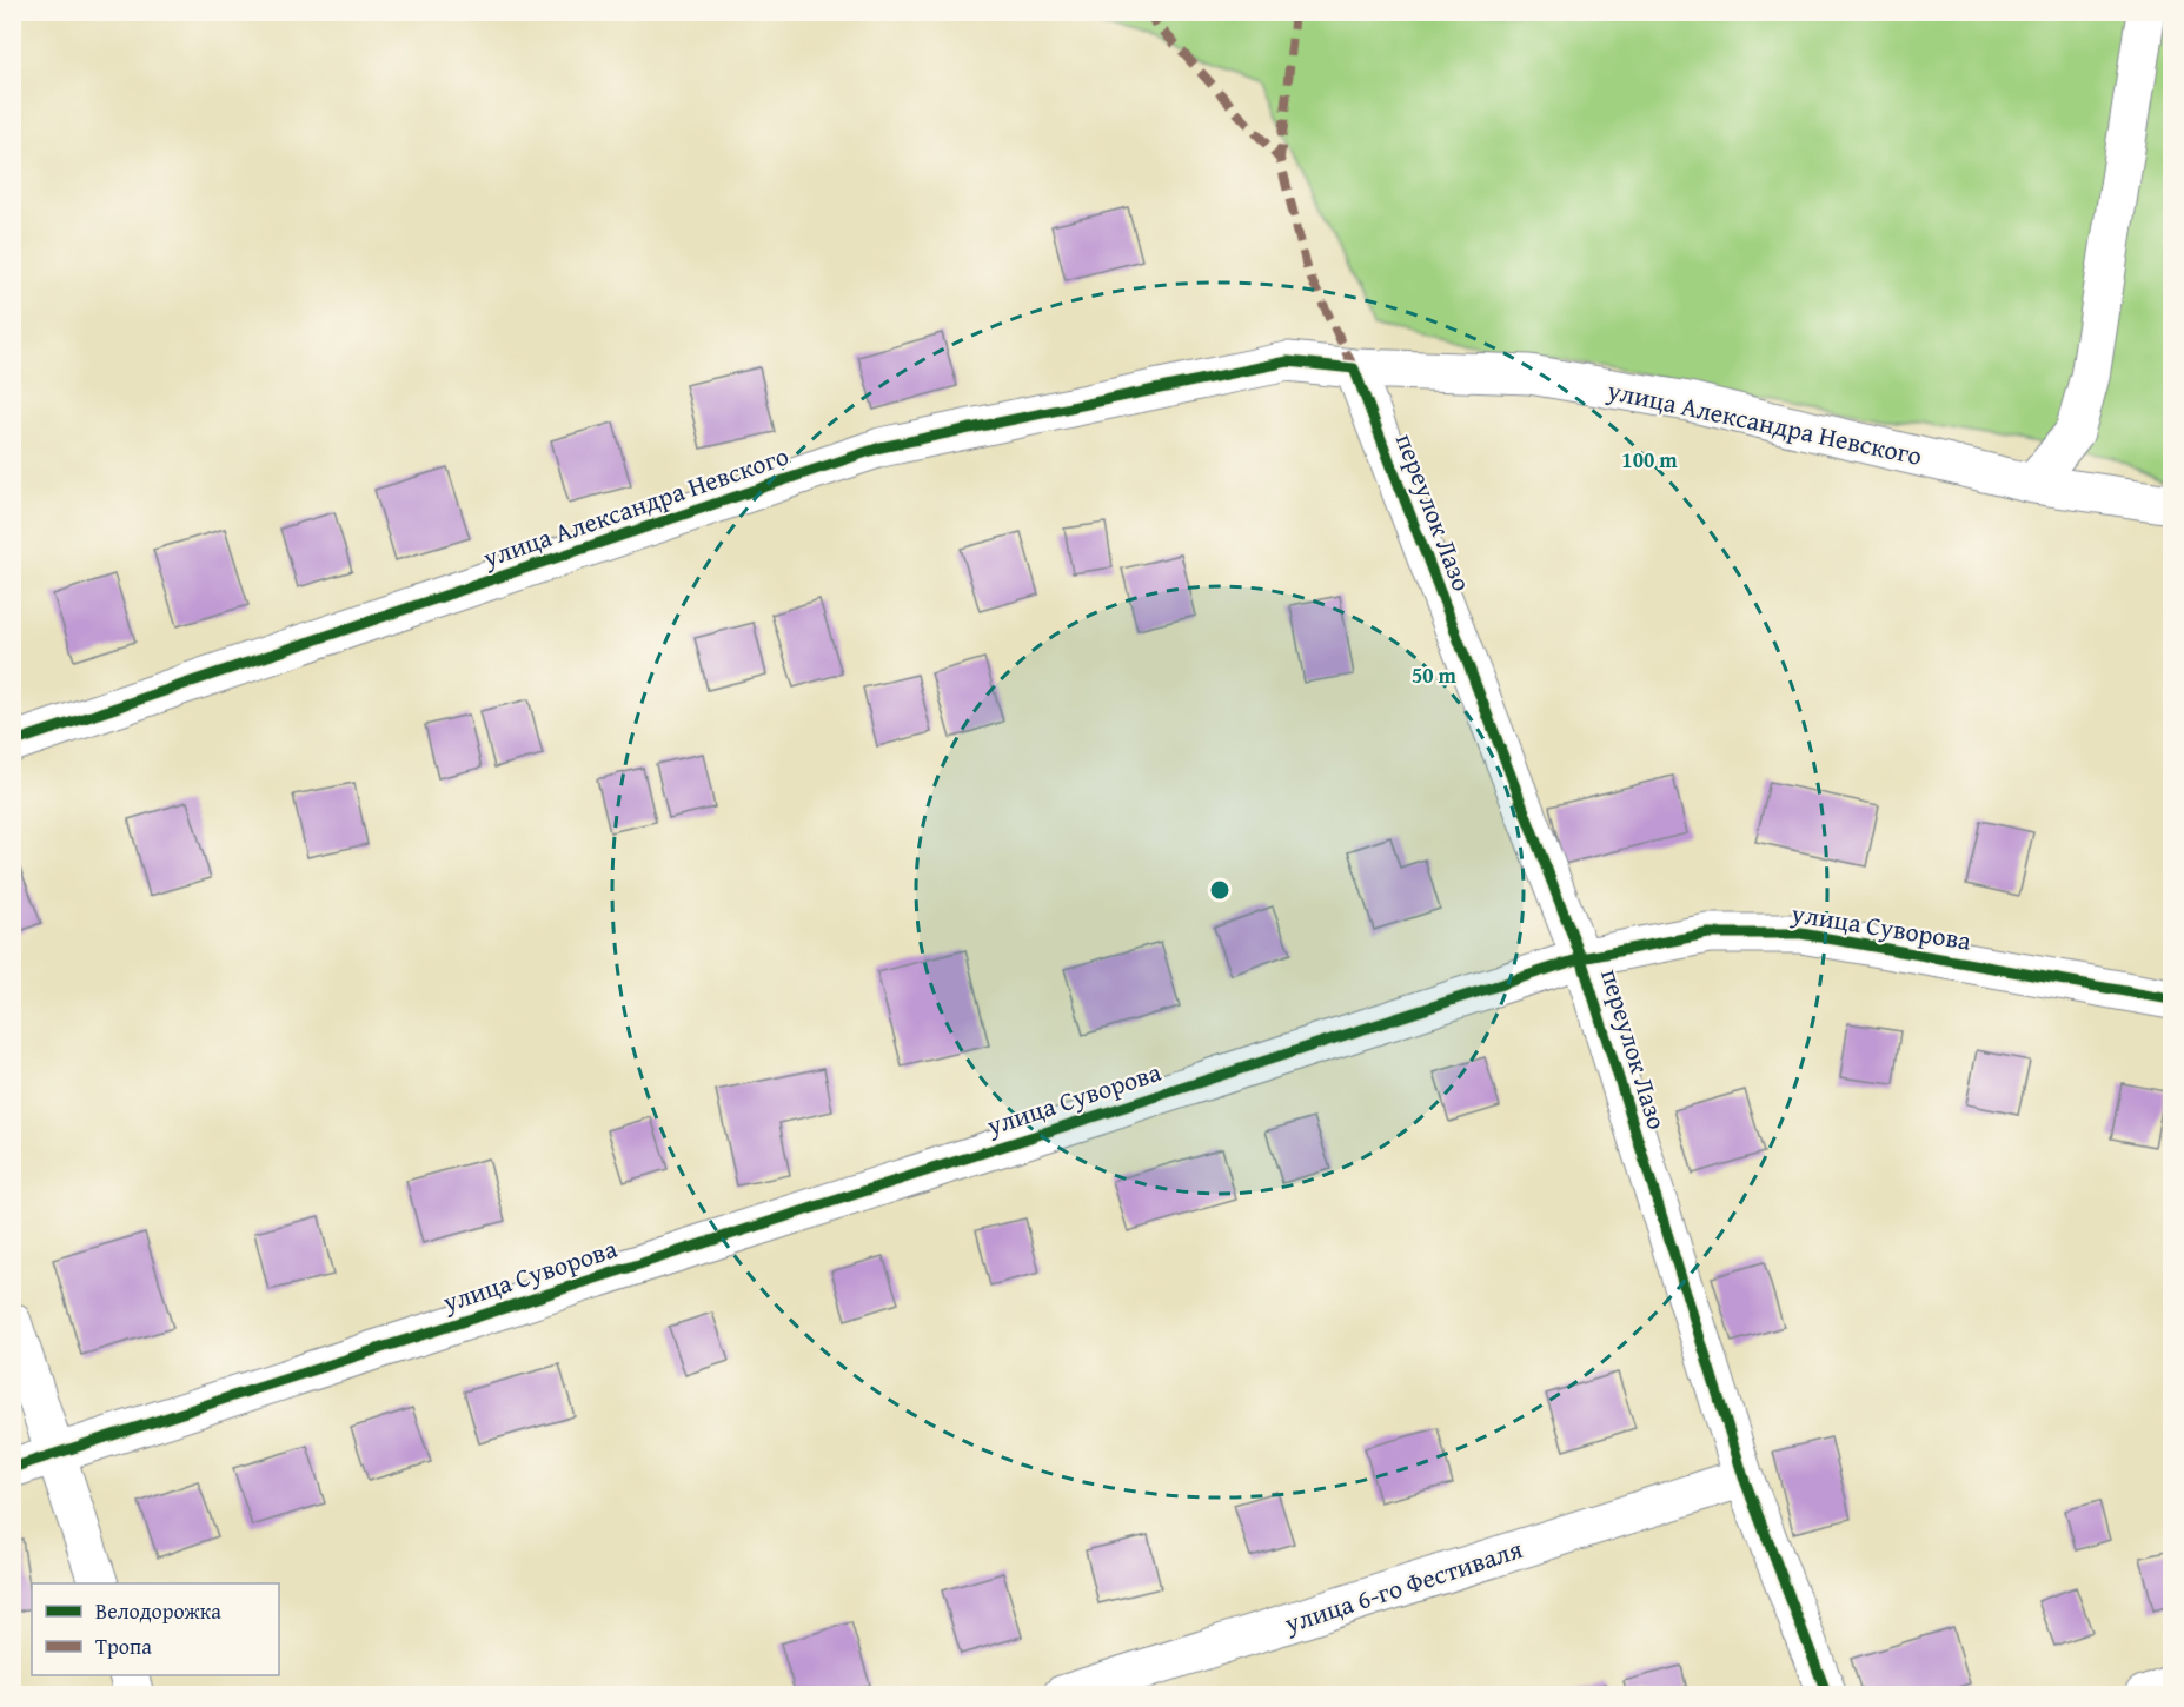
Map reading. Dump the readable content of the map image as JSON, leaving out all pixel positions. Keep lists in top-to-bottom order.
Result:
{
  "streets": {
    "street": [
      "улица Александра Невского",
      "переулок Лазо",
      "улица Суворова",
      "улица 6-го Фестиваля"
    ]
  },
  "crossings": [
    ["улица Александра Невского", "переулок Лазо"],
    ["переулок Лазо", "улица Суворова"],
    ["переулок Лазо", "улица 6-го Фестиваля"]
  ],
  "legend": ["Велодорожка", "Тропа"],
  "rings": ["100 m", "50 m"]
}
